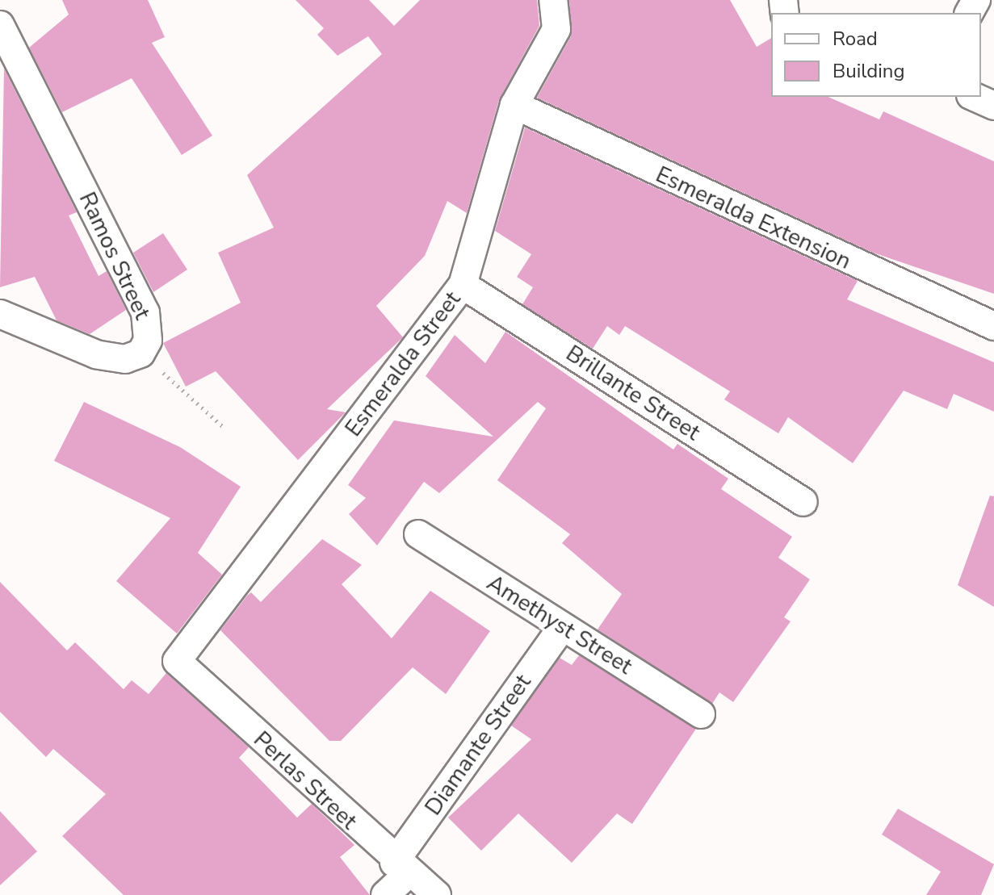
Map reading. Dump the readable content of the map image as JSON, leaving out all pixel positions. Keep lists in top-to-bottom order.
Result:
{
  "streets": {
    "street": [
      "Esmeralda Extension",
      "Ramos Street",
      "Esmeralda Street",
      "Brillante Street",
      "Amethyst Street",
      "Diamante Street",
      "Perlas Street"
    ]
  },
  "crossings": [
    ["Esmeralda Extension", "Esmeralda Street"],
    ["Esmeralda Street", "Brillante Street"],
    ["Esmeralda Street", "Perlas Street"],
    ["Amethyst Street", "Diamante Street"],
    ["Diamante Street", "Perlas Street"]
  ],
  "legend": ["Road", "Building"]
}
